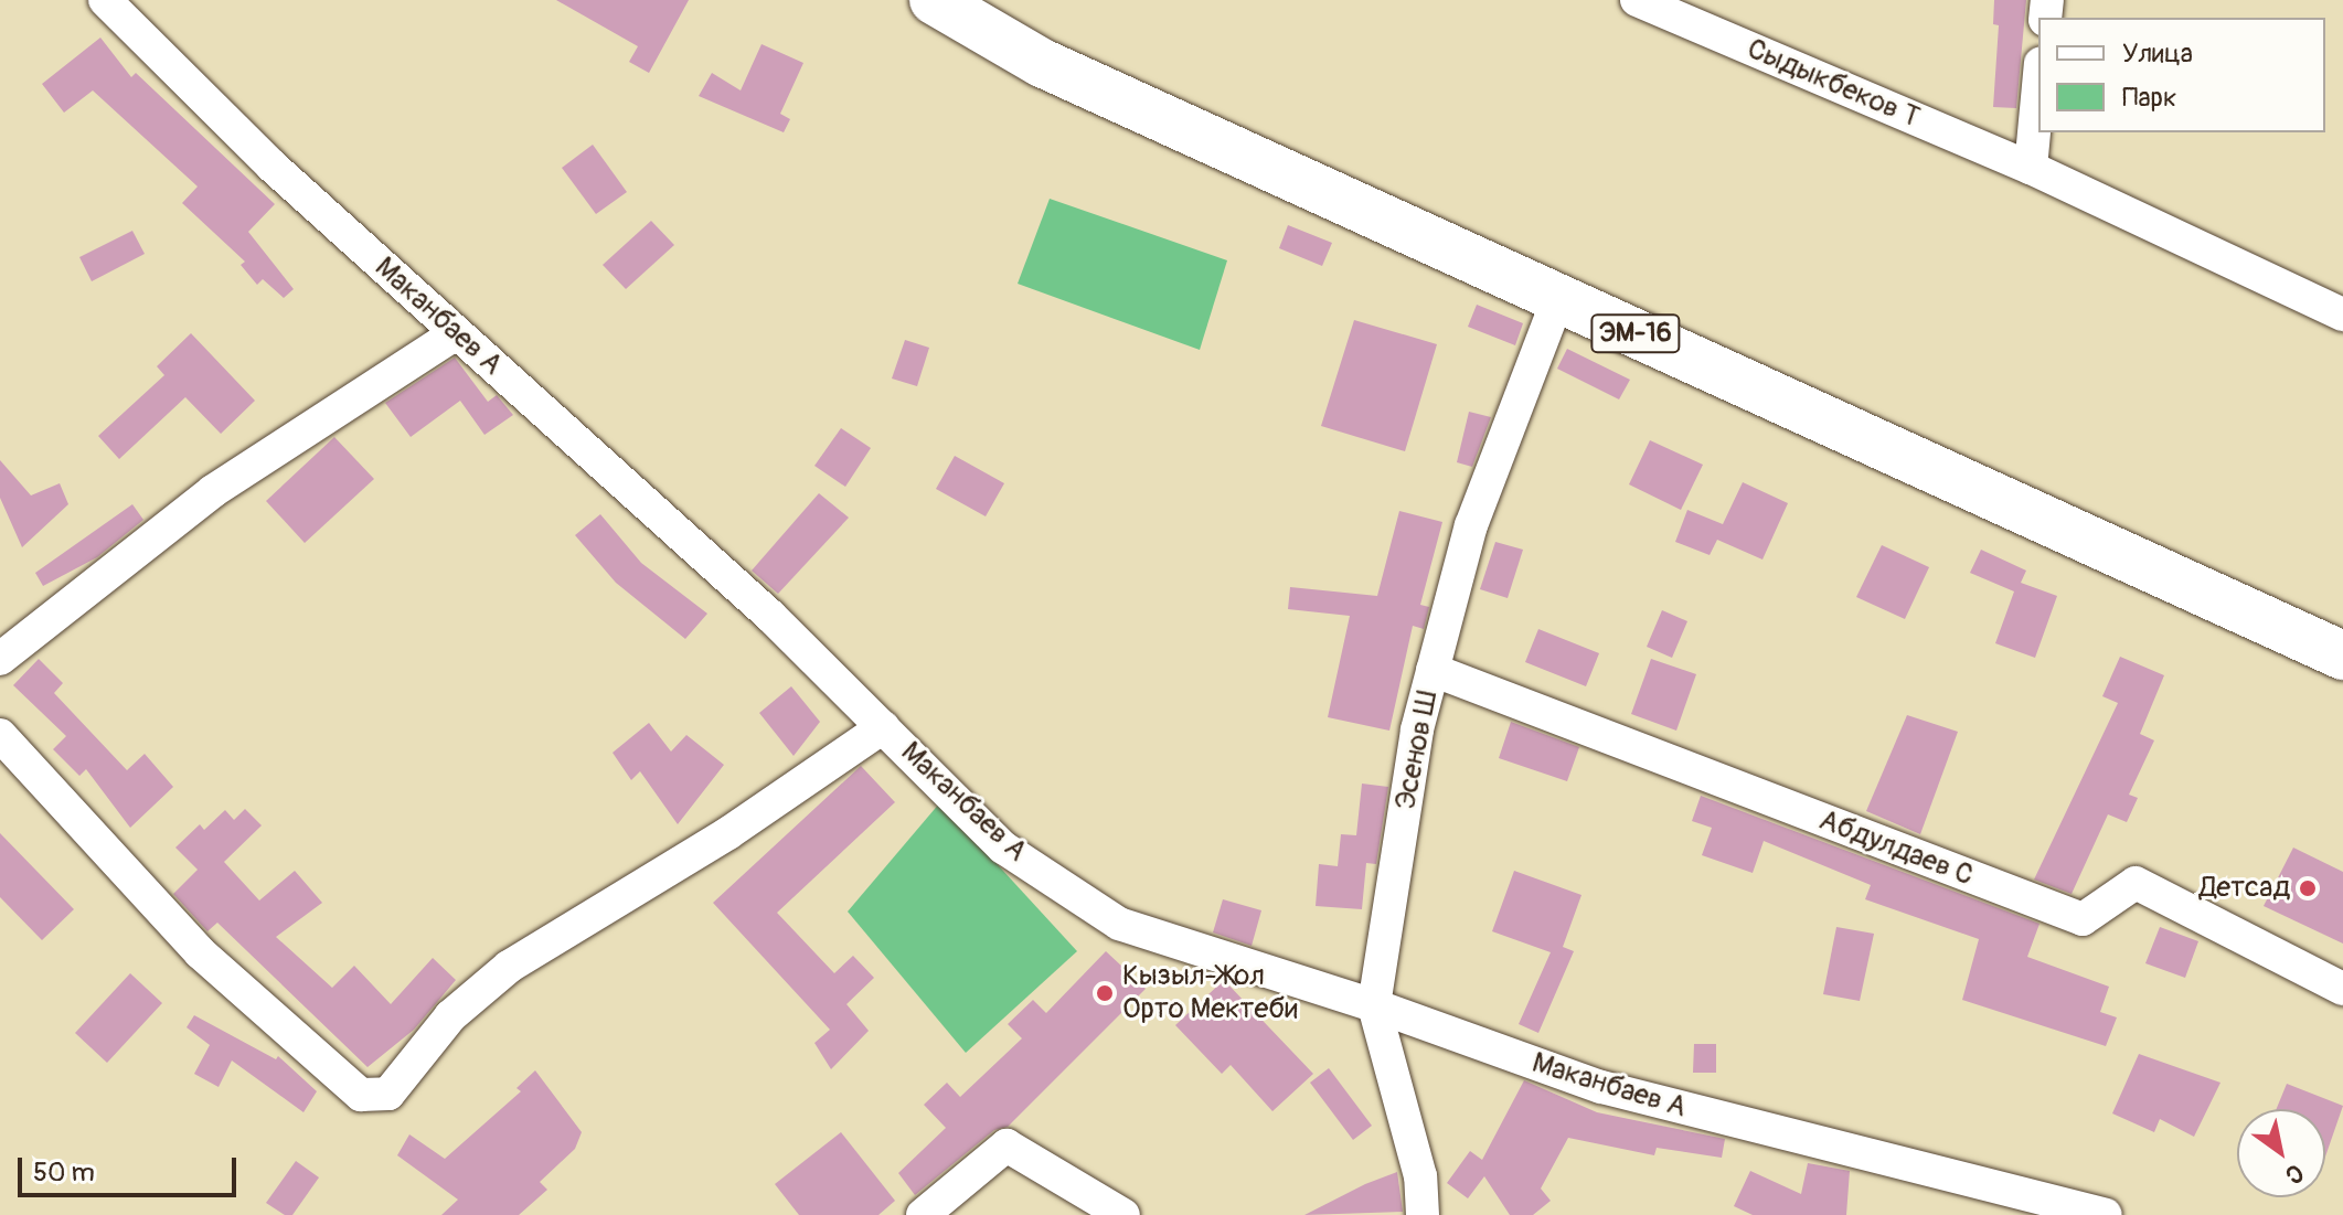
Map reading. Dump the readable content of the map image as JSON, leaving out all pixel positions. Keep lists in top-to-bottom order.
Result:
{
  "streets": {
    "highway": ["ЭМ-16"],
    "street": [
      "Сыдыкбеков Т",
      "Маканбаев А",
      "Эсенов Ш",
      "Абдулдаев С"
    ]
  },
  "crossings": [
    ["Маканбаев А", "Эсенов Ш"],
    ["ЭМ-16", "Эсенов Ш"],
    ["Эсенов Ш", "Абдулдаев С"]
  ],
  "places": ["Детсад", "Кызыл-Жол Орто Мектеби"],
  "legend": ["Улица", "Парк"],
  "scale_bar": "50 m",
  "north": "bottom right"
}
